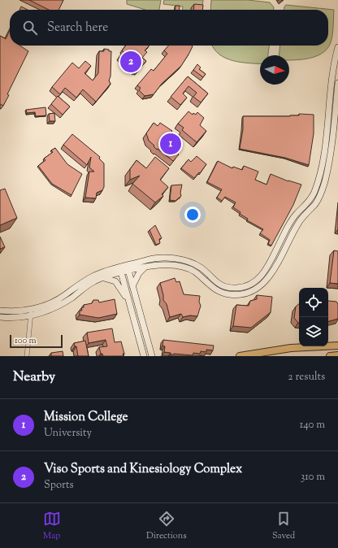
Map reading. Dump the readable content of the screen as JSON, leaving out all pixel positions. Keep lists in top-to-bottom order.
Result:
{
  "scale_bar": "100 m",
  "north": "right",
  "page": {
    "search": "Search here",
    "pins": ["2", "1"],
    "scale": "100 m",
    "heading": ["Nearby", "2 results"],
    "list": [
      {
        "mark": "1",
        "name": "Mission College",
        "note": "University",
        "value": "140 m"
      },
      {
        "mark": "2",
        "name": "Viso Sports and Kinesiology Complex",
        "note": "Sports",
        "value": "310 m"
      }
    ],
    "nav": ["Map", "Directions", "Saved"]
  }
}
